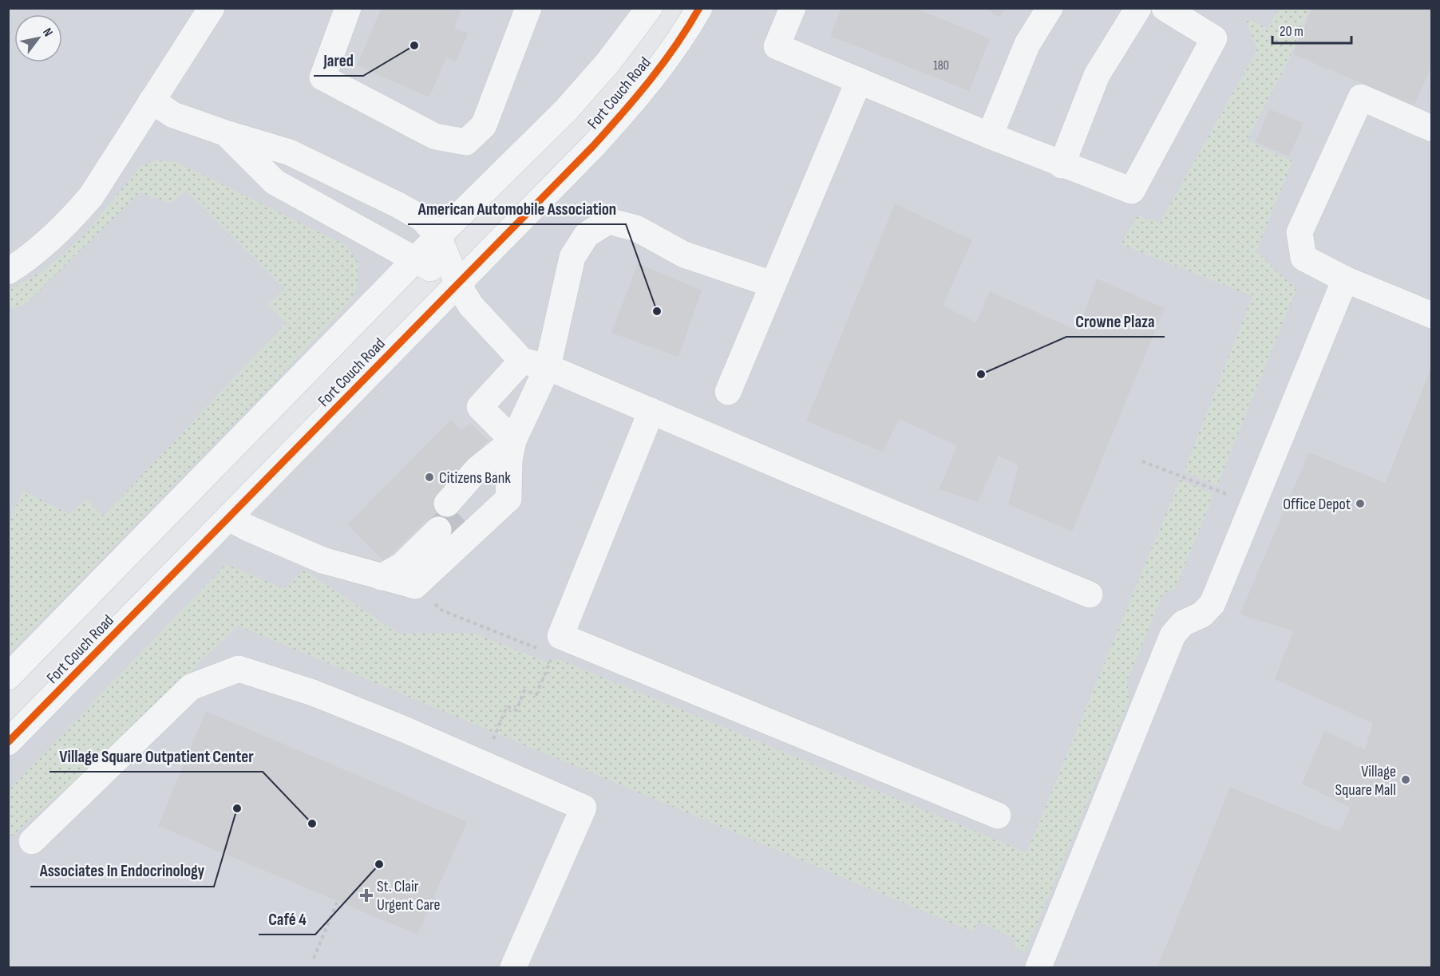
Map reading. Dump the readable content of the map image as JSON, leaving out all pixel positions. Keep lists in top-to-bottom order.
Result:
{
  "streets": {
    "street": ["Fort Couch Road"]
  },
  "places": {
    "other": [
      "Jared",
      "American Automobile Association",
      "Crowne Plaza",
      "Citizens Bank",
      "Office Depot",
      "Village Square Mall",
      "Associates In Endocrinology",
      "Village Square Outpatient Center",
      "Café 4"
    ],
    "health": ["St. Clair Urgent Care"]
  },
  "house_numbers": ["180"],
  "scale_bar": "20 m",
  "north": "top right"
}
